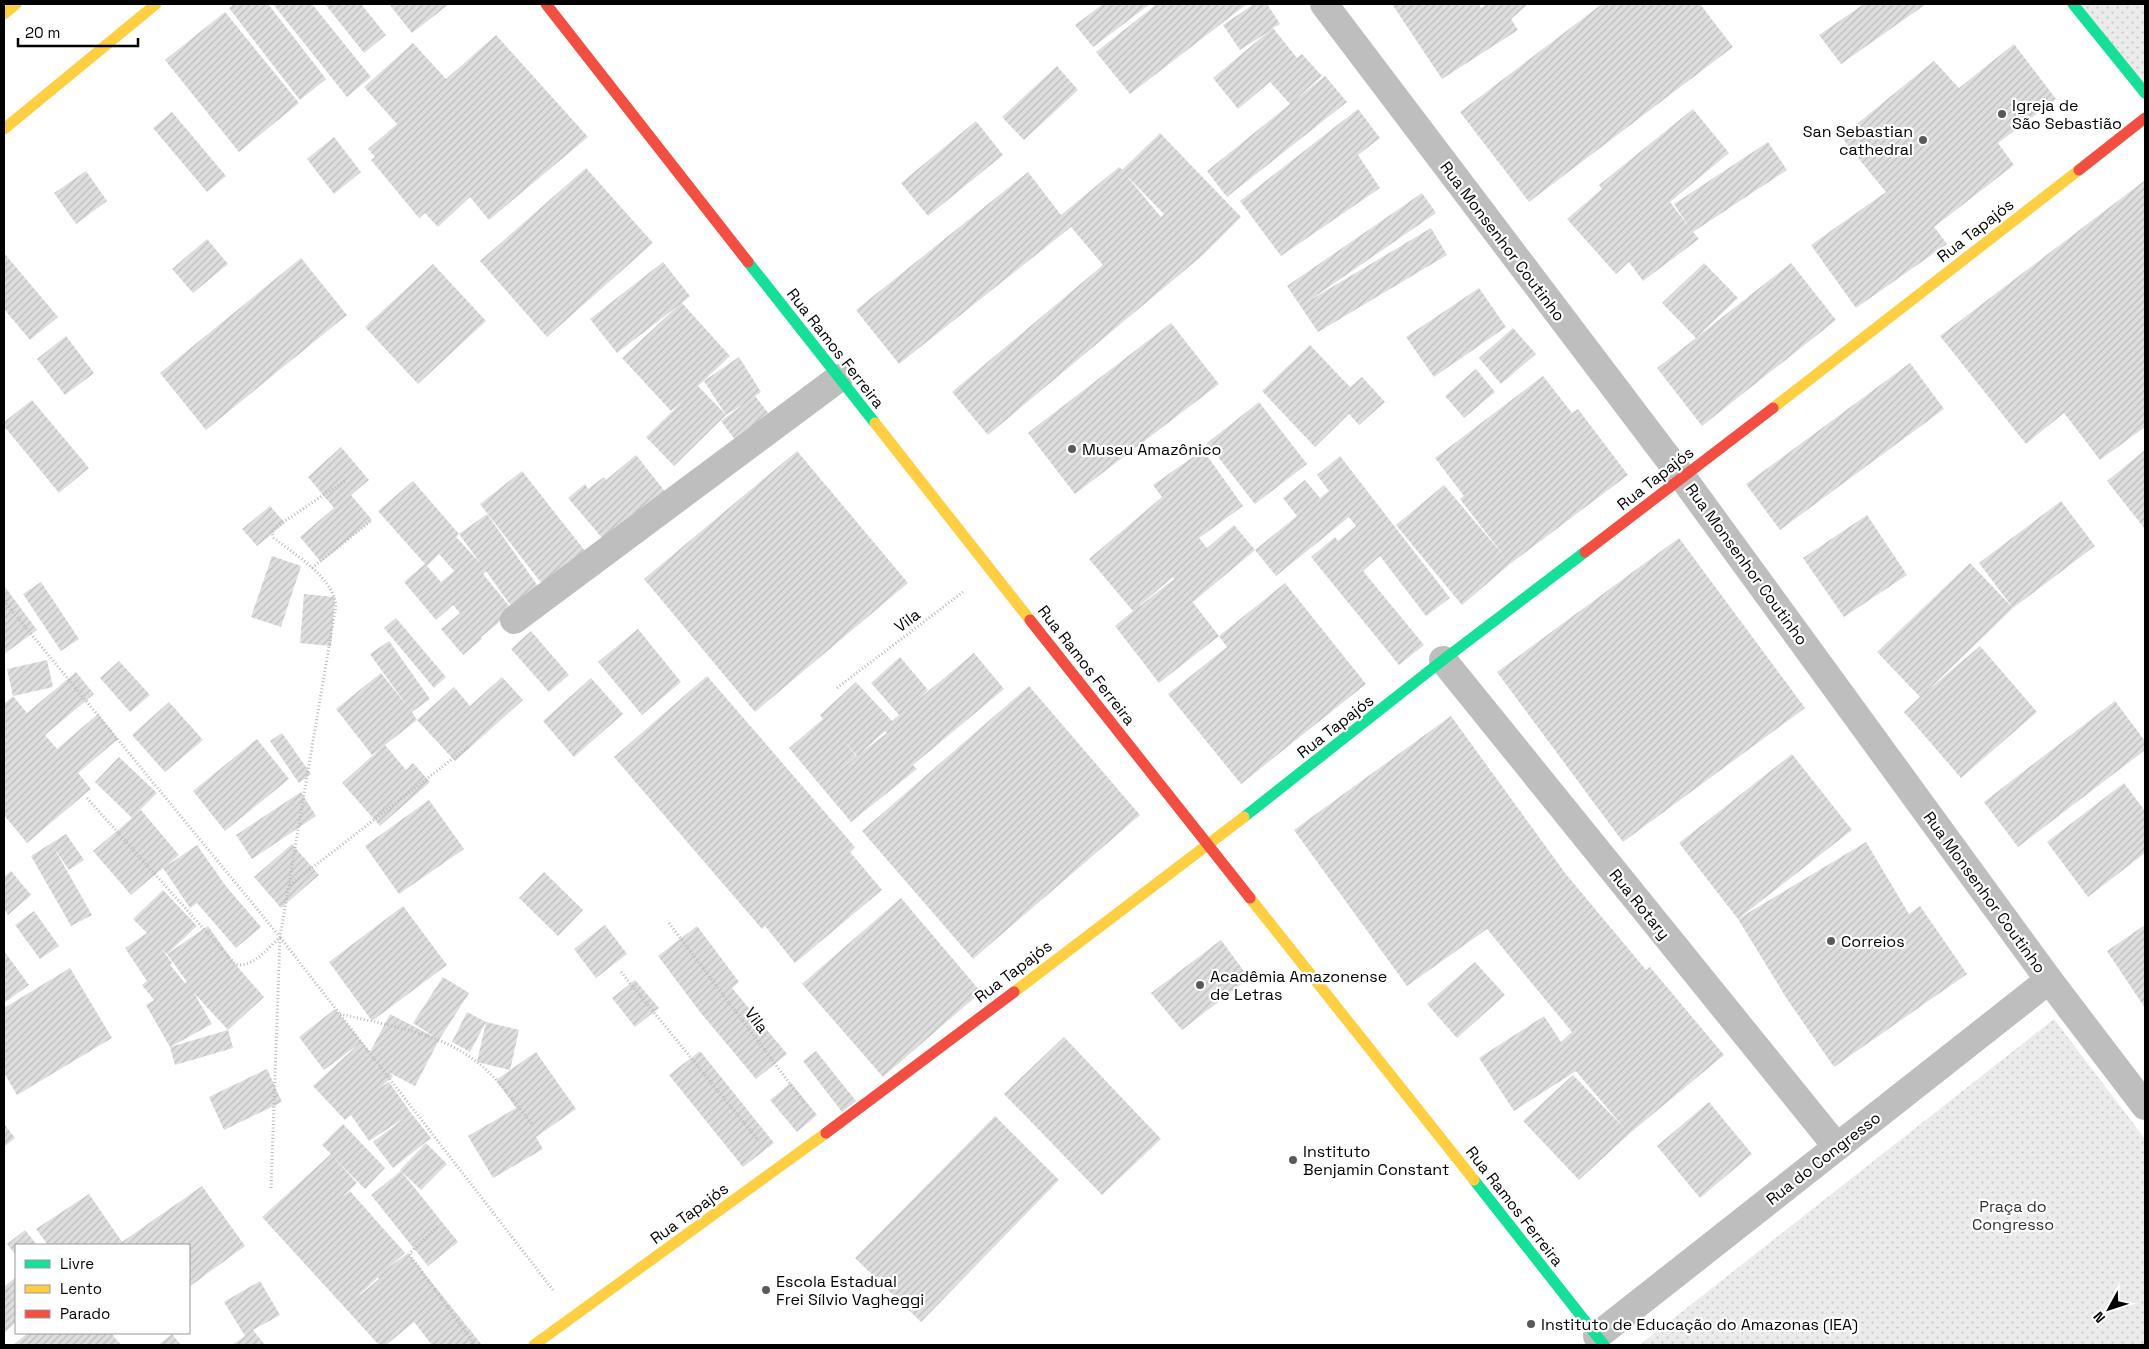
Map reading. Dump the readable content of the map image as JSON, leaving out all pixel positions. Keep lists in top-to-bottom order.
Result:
{
  "streets": {
    "street": [
      "Rua Tapajós",
      "Rua Monsenhor Coutinho",
      "Rua Ramos Ferreira",
      "Rua Rotary",
      "Rua do Congresso"
    ],
    "path": ["Vila"]
  },
  "crossings": [
    ["Rua Tapajós", "Rua Monsenhor Coutinho"],
    ["Rua Tapajós", "Rua Ramos Ferreira"],
    ["Rua Tapajós", "Vila"],
    ["Rua Tapajós", "Rua Rotary"],
    ["Rua Monsenhor Coutinho", "Rua do Congresso"],
    ["Rua Ramos Ferreira", "Vila"],
    ["Rua Ramos Ferreira", "Rua do Congresso"],
    ["Rua Rotary", "Rua do Congresso"]
  ],
  "parks": ["Praça do Congresso"],
  "places": [
    "Igreja de São Sebastião",
    "San Sebastian cathedral",
    "Museu Amazônico",
    "Correios",
    "Acadêmia Amazonense de Letras",
    "Instituto Benjamin Constant",
    "Escola Estadual Frei Sílvio Vagheggi",
    "Instituto de Educação do Amazonas (IEA)"
  ],
  "legend": ["Livre", "Lento", "Parado"],
  "scale_bar": "20 m",
  "north": "bottom left"
}
